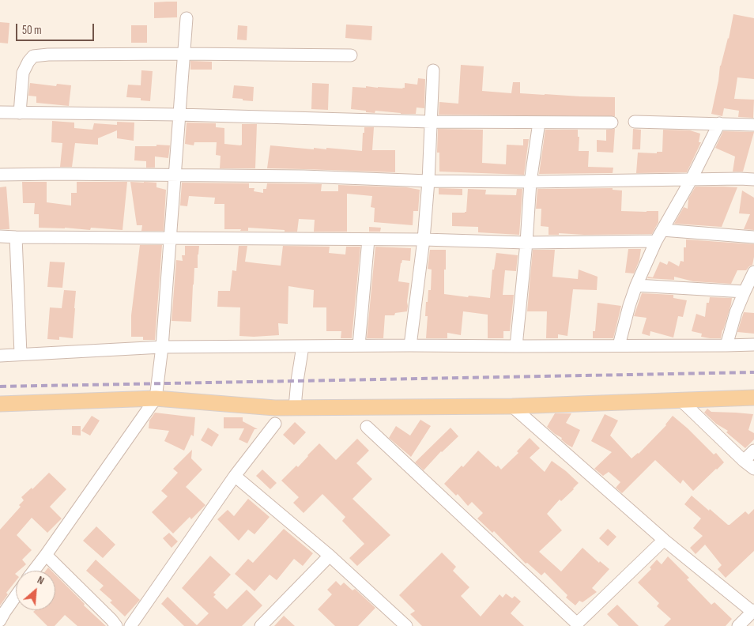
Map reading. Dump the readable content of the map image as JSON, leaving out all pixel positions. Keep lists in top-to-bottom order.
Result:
{
  "scale_bar": "50 m",
  "north": "top right"
}
